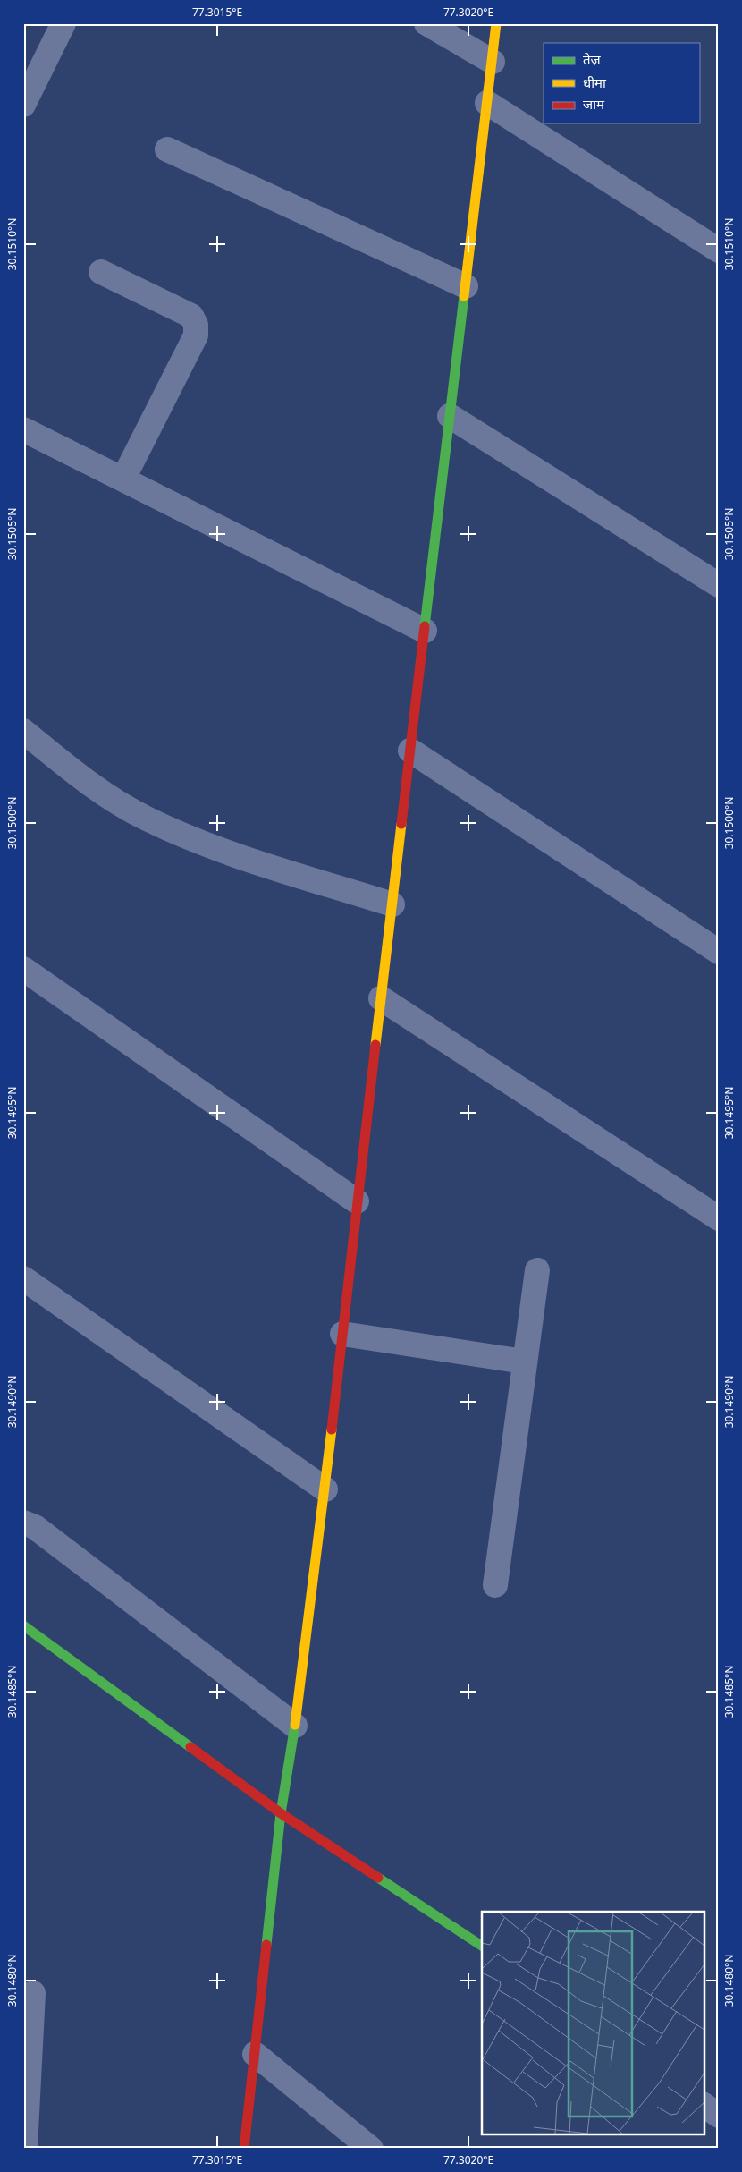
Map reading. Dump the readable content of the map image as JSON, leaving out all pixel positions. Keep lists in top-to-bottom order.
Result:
{
  "legend": ["तेज़", "धीमा", "जाम"],
  "coordinates": [
    "77.3015°E",
    "77.3020°E",
    "30.1510°N",
    "30.1505°N",
    "30.1500°N",
    "30.1495°N",
    "30.1490°N",
    "30.1485°N",
    "30.1480°N"
  ]
}
